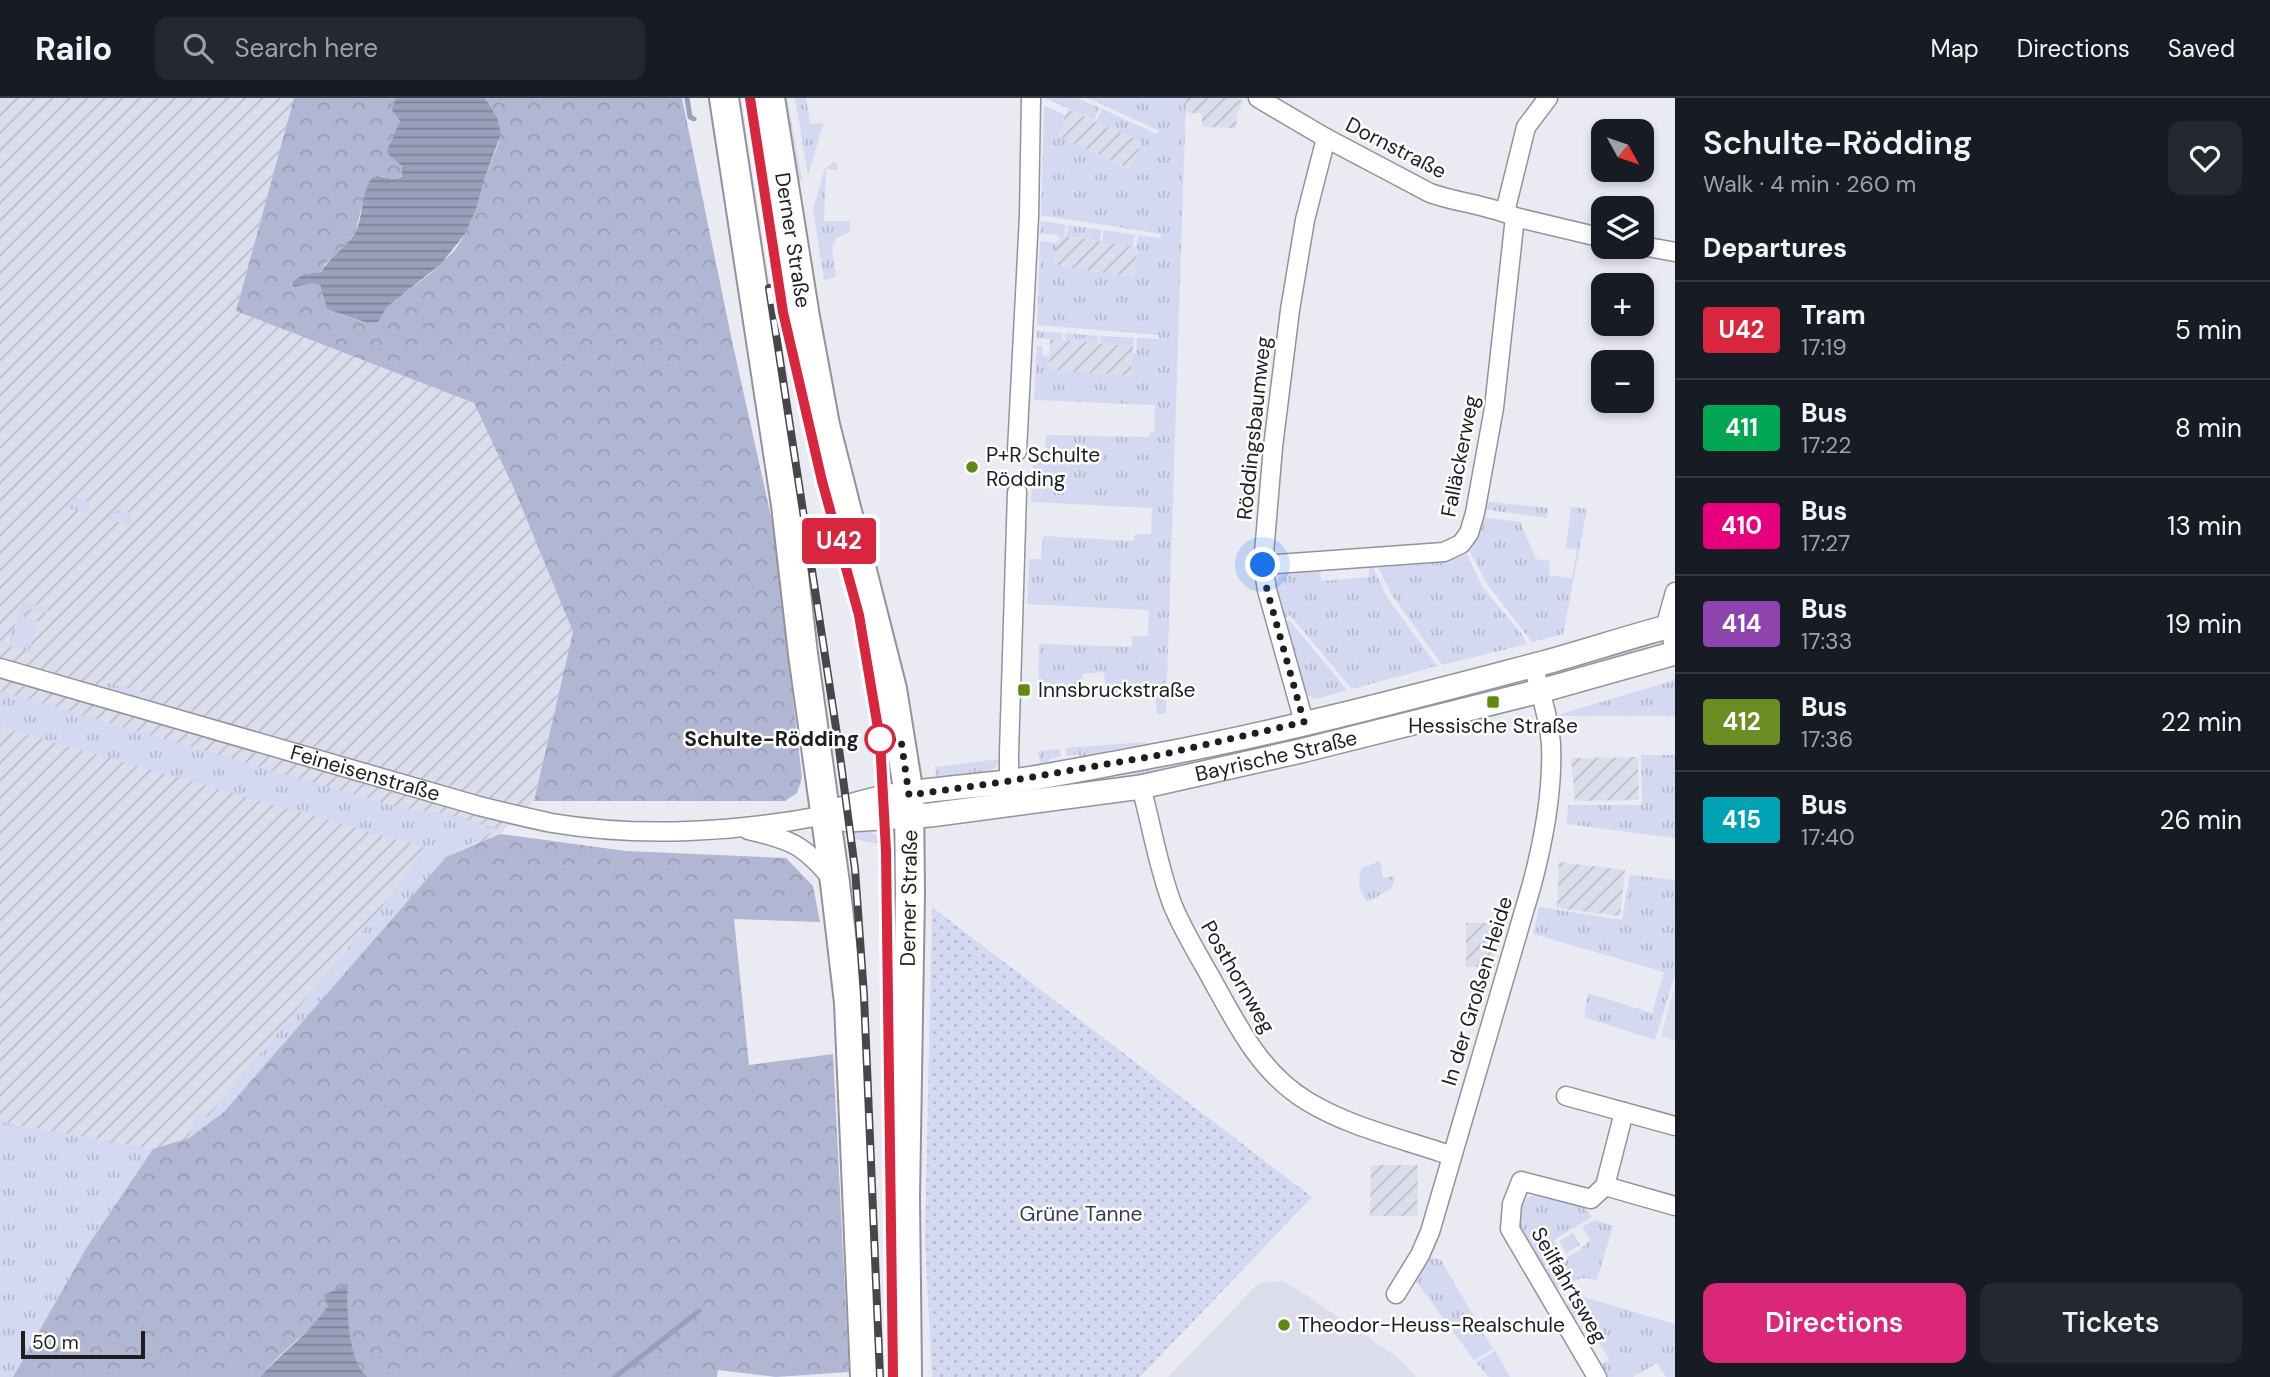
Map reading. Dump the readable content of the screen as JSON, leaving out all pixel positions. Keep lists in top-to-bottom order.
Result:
{
  "streets": {
    "main road": ["Derner Straße"],
    "street": [
      "Dornstraße",
      "Röddingsbaumweg",
      "Falläckerweg",
      "Bayrische Straße",
      "Feineisenstraße",
      "Posthornweg",
      "In der Großen Heide",
      "Seilfahrtsweg"
    ]
  },
  "crossings": [
    ["Dornstraße", "Röddingsbaumweg"],
    ["Dornstraße", "Falläckerweg"],
    ["Derner Straße", "Bayrische Straße"],
    ["Röddingsbaumweg", "Falläckerweg"],
    ["Röddingsbaumweg", "Bayrische Straße"],
    ["Bayrische Straße", "Feineisenstraße"],
    ["Bayrische Straße", "Posthornweg"],
    ["Bayrische Straße", "In der Großen Heide"],
    ["Posthornweg", "In der Großen Heide"]
  ],
  "parks": ["Grüne Tanne"],
  "places": {
    "other": ["P+R Schulte Rödding", "Schulte-Rödding", "Theodor-Heuss-Realschule"],
    "transit": ["Innsbruckstraße", "Hessische Straße"]
  },
  "lines": ["tram line U42"],
  "scale_bar": "50 m",
  "north": "bottom right",
  "page": {
    "header": "Railo",
    "search": "Search here",
    "nav": ["Map", "Directions", "Saved"],
    "on_map": "U42",
    "heading": [
      ["Schulte-Rödding", "Walk · 4 min · 260 m"],
      "Departures"
    ],
    "map_buttons": ["+", "−"],
    "list": [
      {
        "mark": "U42",
        "name": "Tram",
        "note": "17:19",
        "value": "5 min"
      },
      {
        "mark": "411",
        "name": "Bus",
        "note": "17:22",
        "value": "8 min"
      },
      {
        "mark": "410",
        "name": "Bus",
        "note": "17:27",
        "value": "13 min"
      },
      {
        "mark": "414",
        "name": "Bus",
        "note": "17:33",
        "value": "19 min"
      },
      {
        "mark": "412",
        "name": "Bus",
        "note": "17:36",
        "value": "22 min"
      },
      {
        "mark": "415",
        "name": "Bus",
        "note": "17:40",
        "value": "26 min"
      }
    ],
    "buttons": ["Directions", "Tickets"],
    "scale": "50 m"
  }
}
